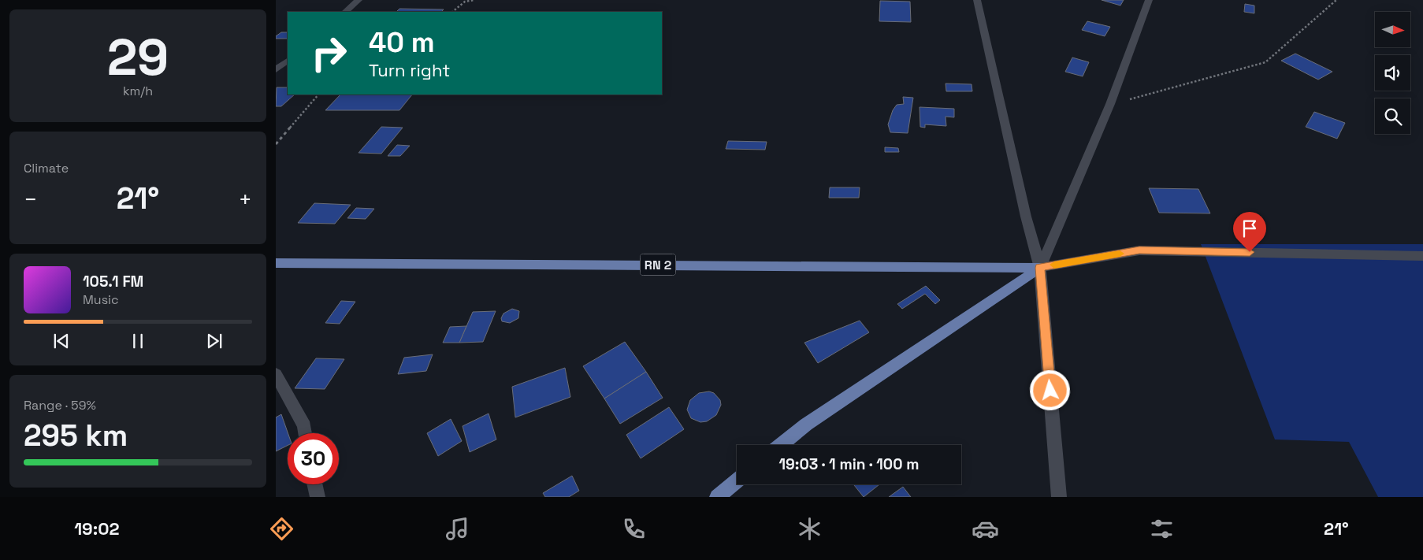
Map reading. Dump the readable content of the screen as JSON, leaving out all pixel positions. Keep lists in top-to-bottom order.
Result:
{
  "streets": {
    "main road": ["RN 2"]
  },
  "north": "right",
  "page": {
    "tile": [
      ["29", "km/h"],
      "Climate",
      ["Range · 59%", "295 km"]
    ],
    "turn": ["40 m", "Turn right"],
    "heat": ["−", "21°", "+"],
    "song": ["105.1 FM", "Music"],
    "limit": "30",
    "trip": "19:03 · 1 min · 100 m",
    "tabs": ["19:02", "21°"]
  }
}
